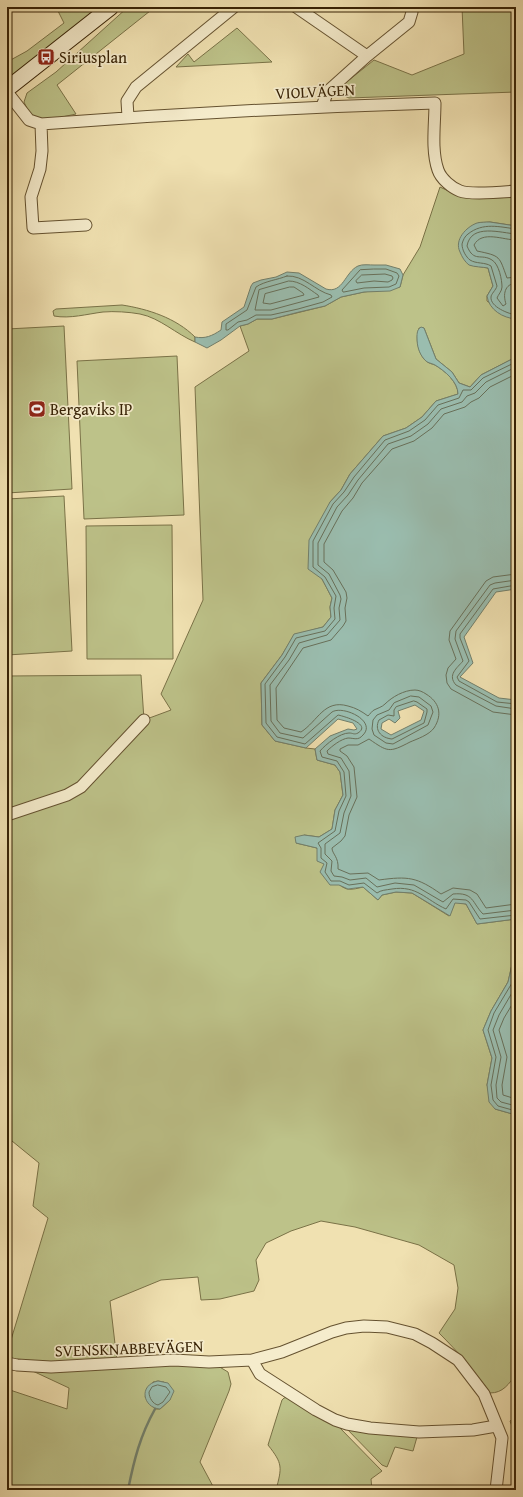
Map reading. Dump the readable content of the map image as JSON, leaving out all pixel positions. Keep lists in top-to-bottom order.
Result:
{
  "streets": {
    "street": ["VIOLVÄGEN", "SVENSKNABBEVÄGEN"]
  },
  "places": {
    "bus stop": ["Siriusplan"],
    "sports": ["Bergaviks IP"]
  }
}
